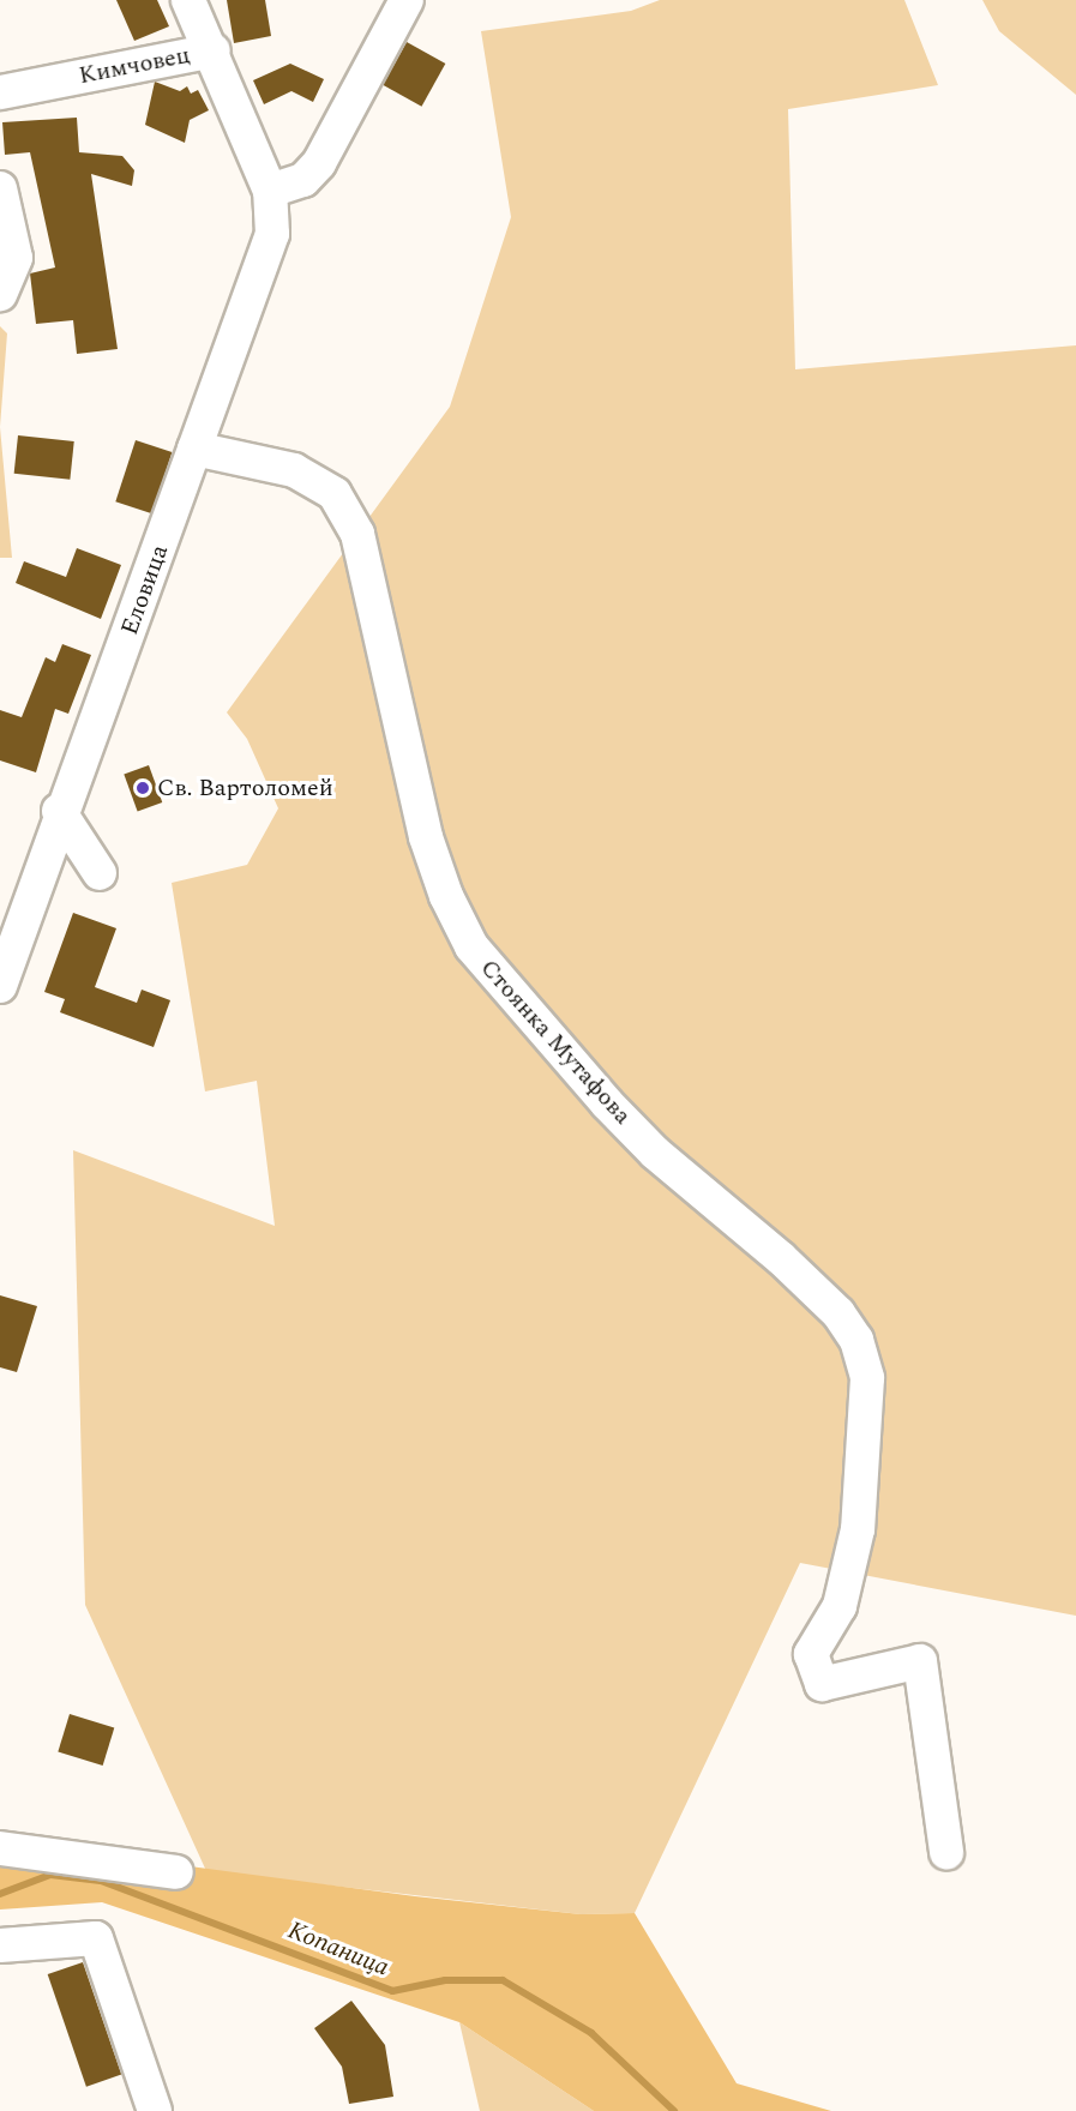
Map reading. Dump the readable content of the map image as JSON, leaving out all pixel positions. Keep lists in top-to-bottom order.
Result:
{
  "streets": {
    "street": ["Кимчовец", "Еловица", "Стоянка Мутафова"]
  },
  "crossings": [
    ["Еловица", "Стоянка Мутафова"]
  ],
  "water": ["Копаница"],
  "places": ["Св. Вартоломей"]
}
